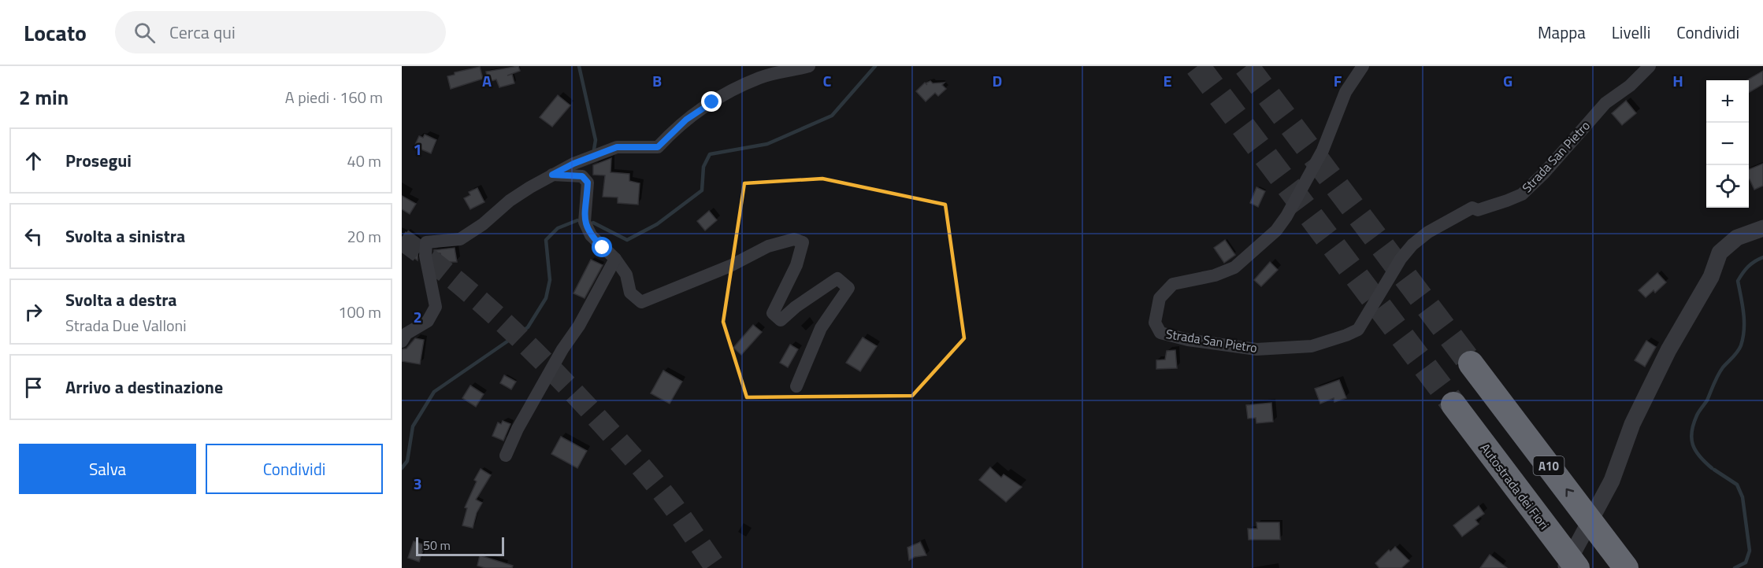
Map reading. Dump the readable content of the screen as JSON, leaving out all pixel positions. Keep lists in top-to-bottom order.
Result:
{
  "streets": {
    "highway": ["A10", "Autostrada dei Fiori"],
    "street": ["Strada San Pietro"]
  },
  "scale_bar": "50 m",
  "page": {
    "header": "Locato",
    "search": "Cerca qui",
    "nav": ["Mappa", "Livelli", "Condividi"],
    "heading": ["2 min", "A piedi · 160 m"],
    "map_buttons": ["+", "−"],
    "list": [
      ["Prosegui", "40 m"],
      ["Svolta a sinistra", "20 m"],
      ["Svolta a destra", "Strada Due Valloni", "100 m"],
      "Arrivo a destinazione"
    ],
    "buttons": ["Salva", "Condividi"],
    "scale": "50 m"
  },
  "grid": {
    "columns": [
      "A",
      "B",
      "C",
      "D",
      "E",
      "F",
      "G",
      "H"
    ],
    "rows": ["1", "2", "3"]
  }
}
